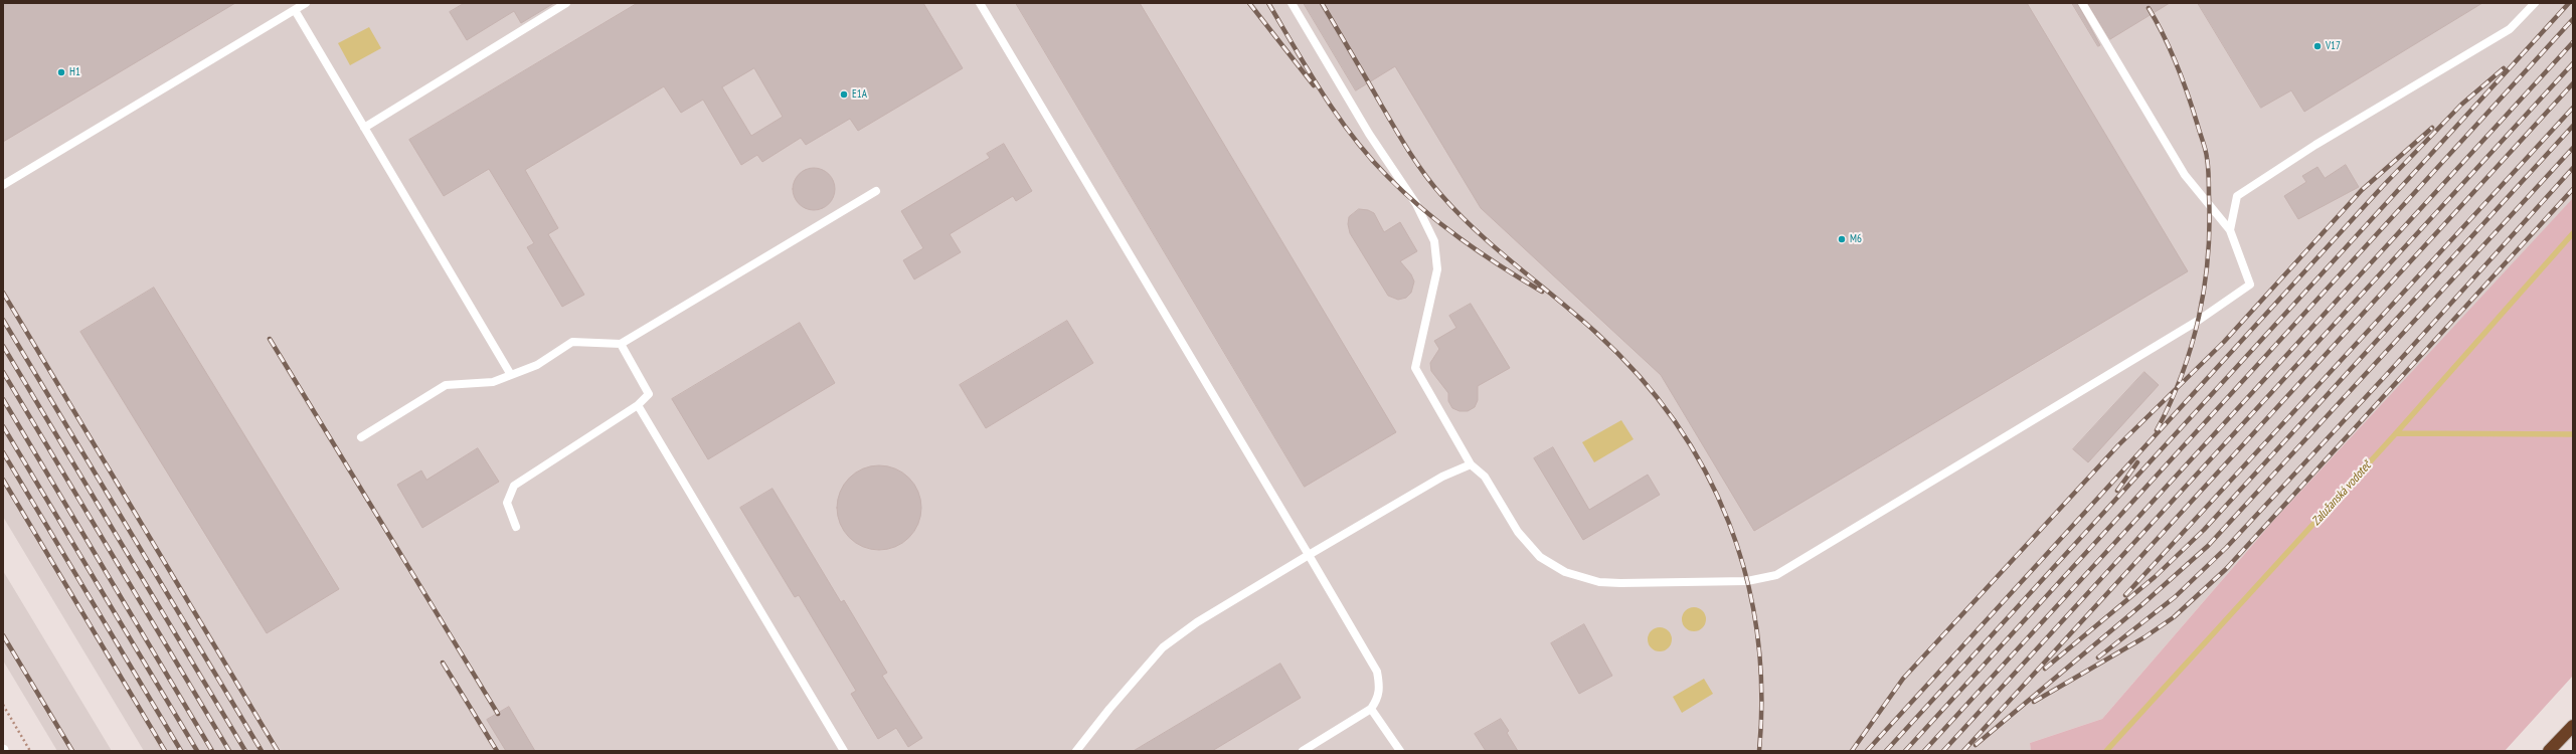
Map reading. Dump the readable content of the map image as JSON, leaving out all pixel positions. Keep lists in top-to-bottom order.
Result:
{
  "water": ["Zalužanská vodoteč"],
  "places": [
    "V17",
    "H1",
    "E1A",
    "M6"
  ]
}
